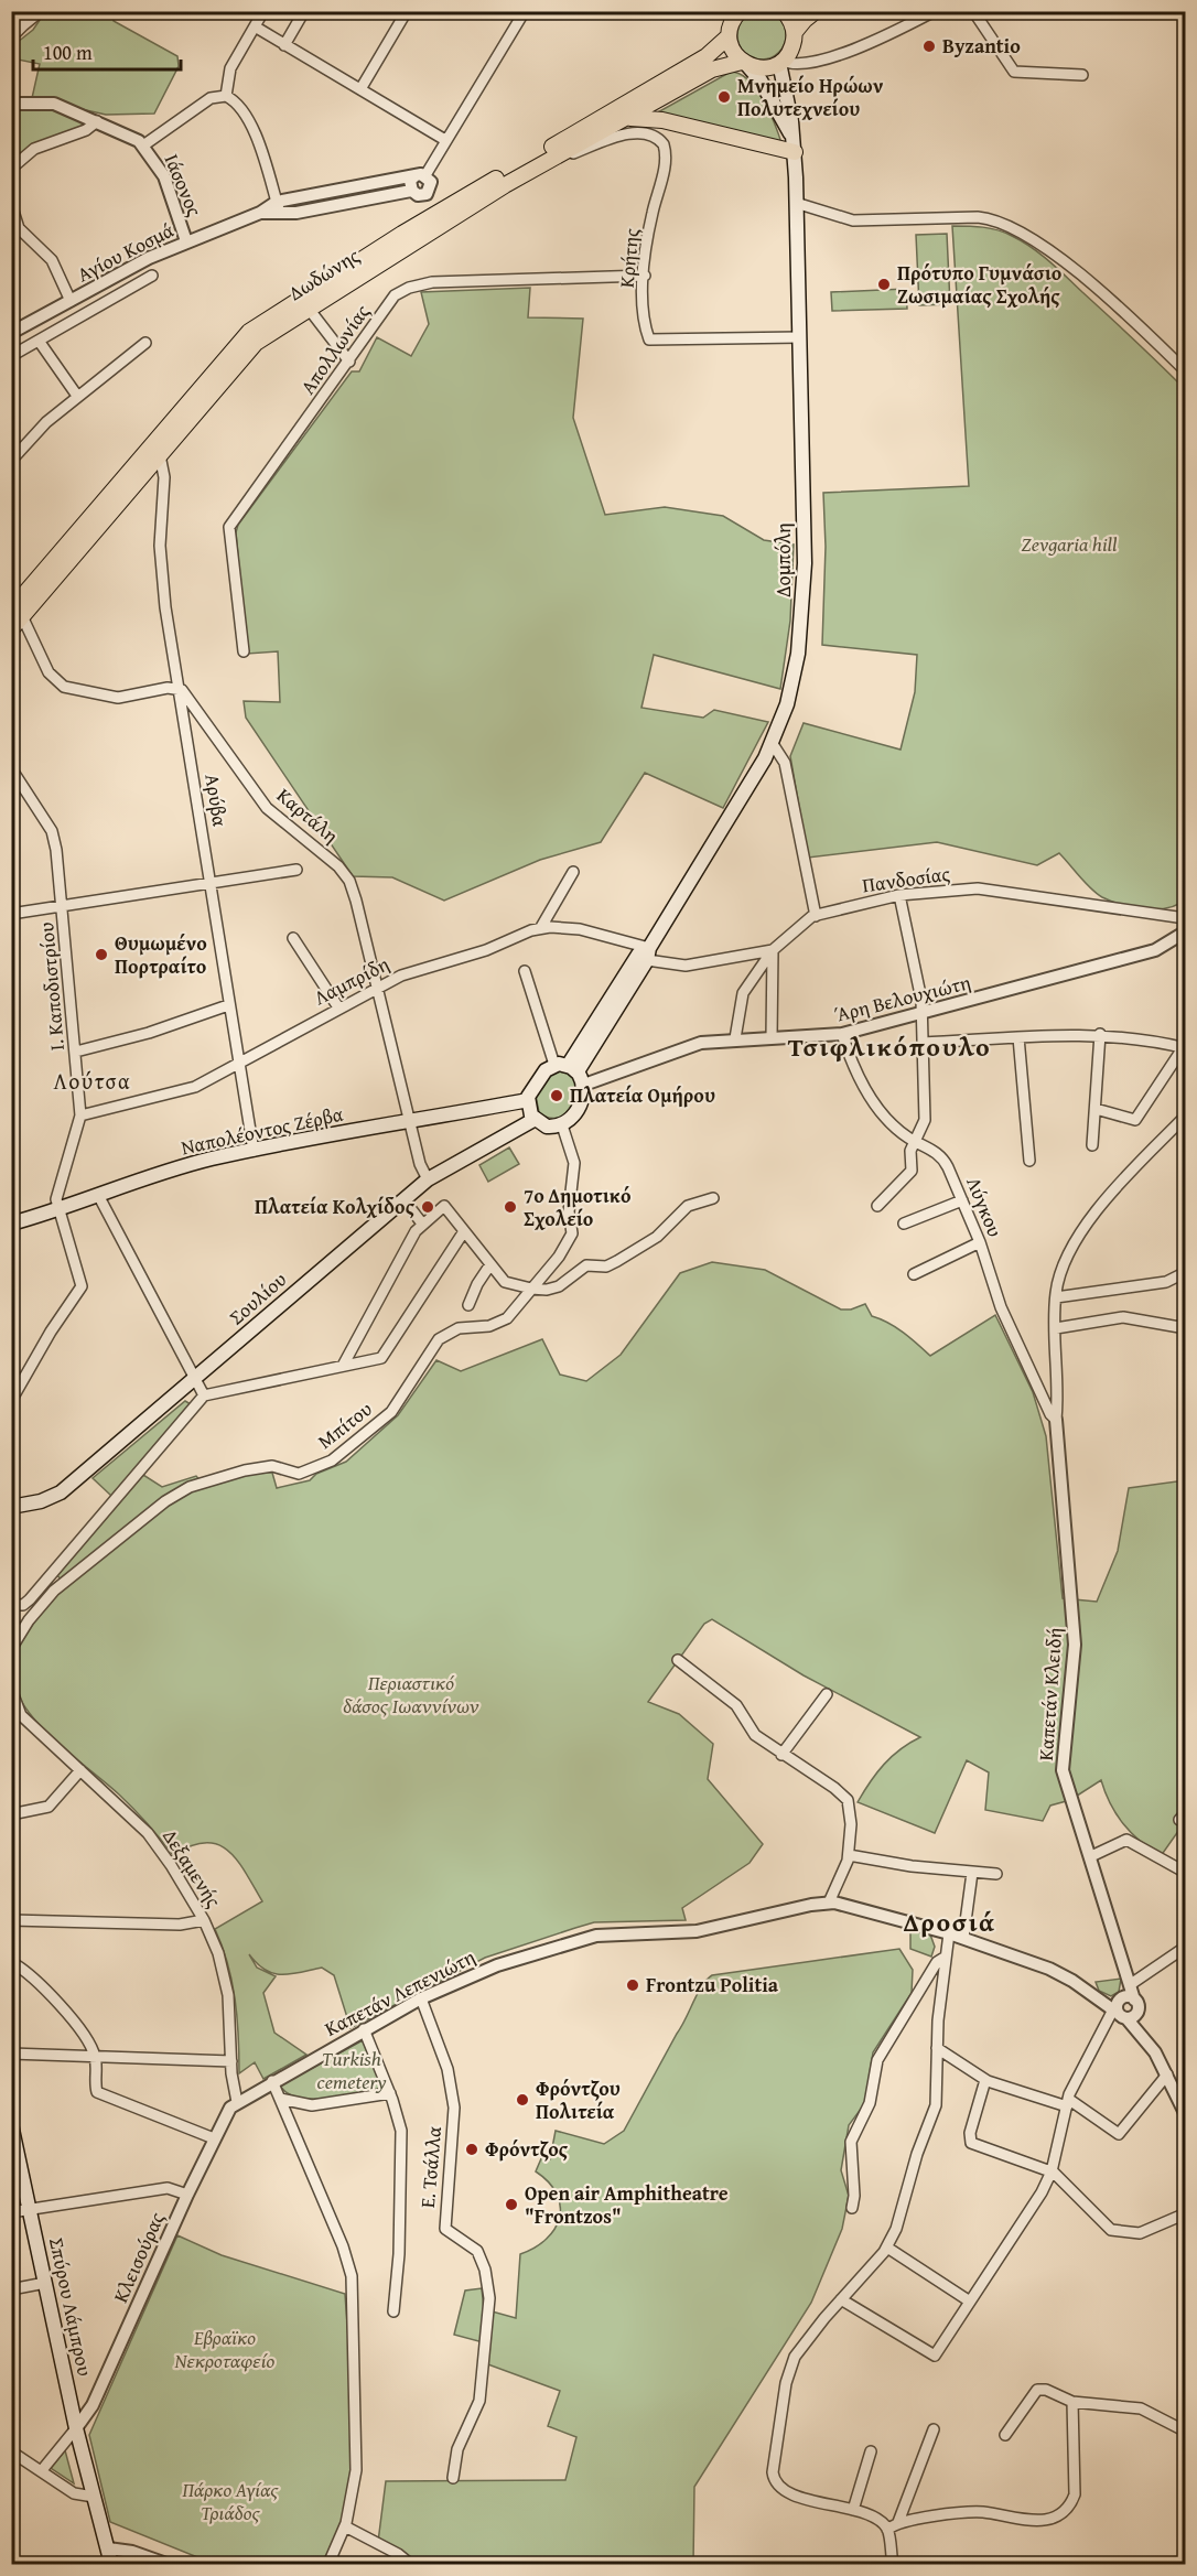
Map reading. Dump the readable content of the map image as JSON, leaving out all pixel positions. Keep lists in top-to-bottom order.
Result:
{
  "streets": {
    "main road": [
      "Δωδώνης",
      "Δομπόλη",
      "Ναπολέοντος Ζέρβα",
      "Σουλίου",
      "Σπύρου Λάμπρου"
    ],
    "street": [
      "Ιάσονος",
      "Αγίου Κοσμά",
      "Κρήτης",
      "Απολλωνίας",
      "Αρύβα",
      "Καρτάλη",
      "Πανδοσίας",
      "Λαμπρίδη",
      "Ι. Καποδιστρίου",
      "Άρη Βελουχιώτη",
      "Λύγκου",
      "Μπίτου",
      "Καπετάν Κλειδή",
      "Δεξαμενής",
      "Καπετάν Λεπενιώτη",
      "Ε. Τσάλλα",
      "Κλεισούρας"
    ]
  },
  "crossings": [
    ["Ιάσονος", "Αγίου Κοσμά"],
    ["Κρήτης", "Δωδώνης"],
    ["Κρήτης", "Απολλωνίας"],
    ["Κρήτης", "Δομπόλη"],
    ["Δωδώνης", "Δομπόλη"],
    ["Δωδώνης", "Αρύβα"],
    ["Δομπόλη", "Λαμπρίδη"],
    ["Δομπόλη", "Άρη Βελουχιώτη"],
    ["Δομπόλη", "Ναπολέοντος Ζέρβα"],
    ["Δομπόλη", "Σουλίου"],
    ["Δομπόλη", "Μπίτου"],
    ["Αρύβα", "Καρτάλη"],
    ["Αρύβα", "Λαμπρίδη"],
    ["Αρύβα", "Ναπολέοντος Ζέρβα"],
    ["Καρτάλη", "Λαμπρίδη"],
    ["Καρτάλη", "Ναπολέοντος Ζέρβα"],
    ["Καρτάλη", "Σουλίου"],
    ["Πανδοσίας", "Άρη Βελουχιώτη"],
    ["Λαμπρίδη", "Ι. Καποδιστρίου"],
    ["Ι. Καποδιστρίου", "Ναπολέοντος Ζέρβα"],
    ["Άρη Βελουχιώτη", "Ναπολέοντος Ζέρβα"],
    ["Άρη Βελουχιώτη", "Λύγκου"],
    ["Άρη Βελουχιώτη", "Σουλίου"],
    ["Άρη Βελουχιώτη", "Μπίτου"],
    ["Ναπολέοντος Ζέρβα", "Σουλίου"],
    ["Ναπολέοντος Ζέρβα", "Μπίτου"],
    ["Λύγκου", "Καπετάν Κλειδή"],
    ["Σουλίου", "Μπίτου"],
    ["Καπετάν Κλειδή", "Καπετάν Λεπενιώτη"],
    ["Δεξαμενής", "Καπετάν Λεπενιώτη"],
    ["Δεξαμενής", "Κλεισούρας"],
    ["Καπετάν Λεπενιώτη", "Ε. Τσάλλα"],
    ["Καπετάν Λεπενιώτη", "Κλεισούρας"],
    ["Κλεισούρας", "Σπύρου Λάμπρου"]
  ],
  "districts": ["Τσιφλικόπουλο", "Λούτσα", "Δροσιά"],
  "parks": [
    "Zevgaria hill",
    "Περιαστικό δάσος Ιωαννίνων",
    "Turkish cemetery",
    "Εβραϊκο Νεκροταφείο",
    "Πάρκο Αγίας Τριάδος"
  ],
  "places": [
    "Byzantio",
    "Μνημείο Ηρώων Πολυτεχνείου",
    "Πρότυπο Γυμνάσιο Ζωσιμαίας Σχολής",
    "Θυμωμένο Πορτραίτο",
    "Πλατεία Ομήρου",
    "Πλατεία Κολχίδος",
    "7ο Δημοτικό Σχολείο",
    "Frontzu Politia",
    "Φρόντζου Πολιτεία",
    "Φρόντζος",
    "Open air Amphitheatre \"Frontzos\""
  ],
  "scale_bar": "100 m"
}
